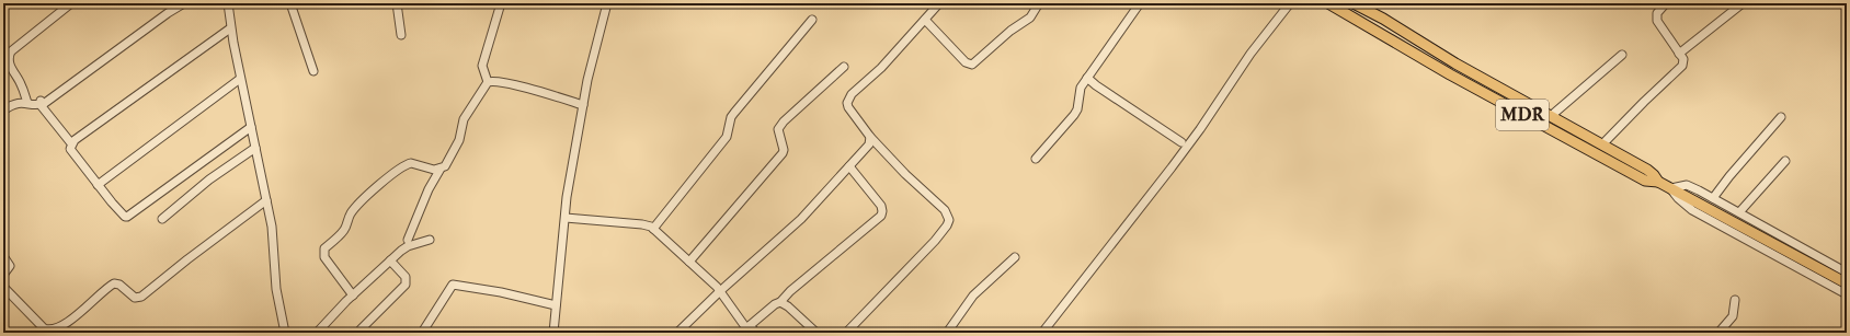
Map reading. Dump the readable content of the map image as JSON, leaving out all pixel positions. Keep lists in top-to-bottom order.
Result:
{
  "streets": {
    "main road": ["MDR"]
  }
}
